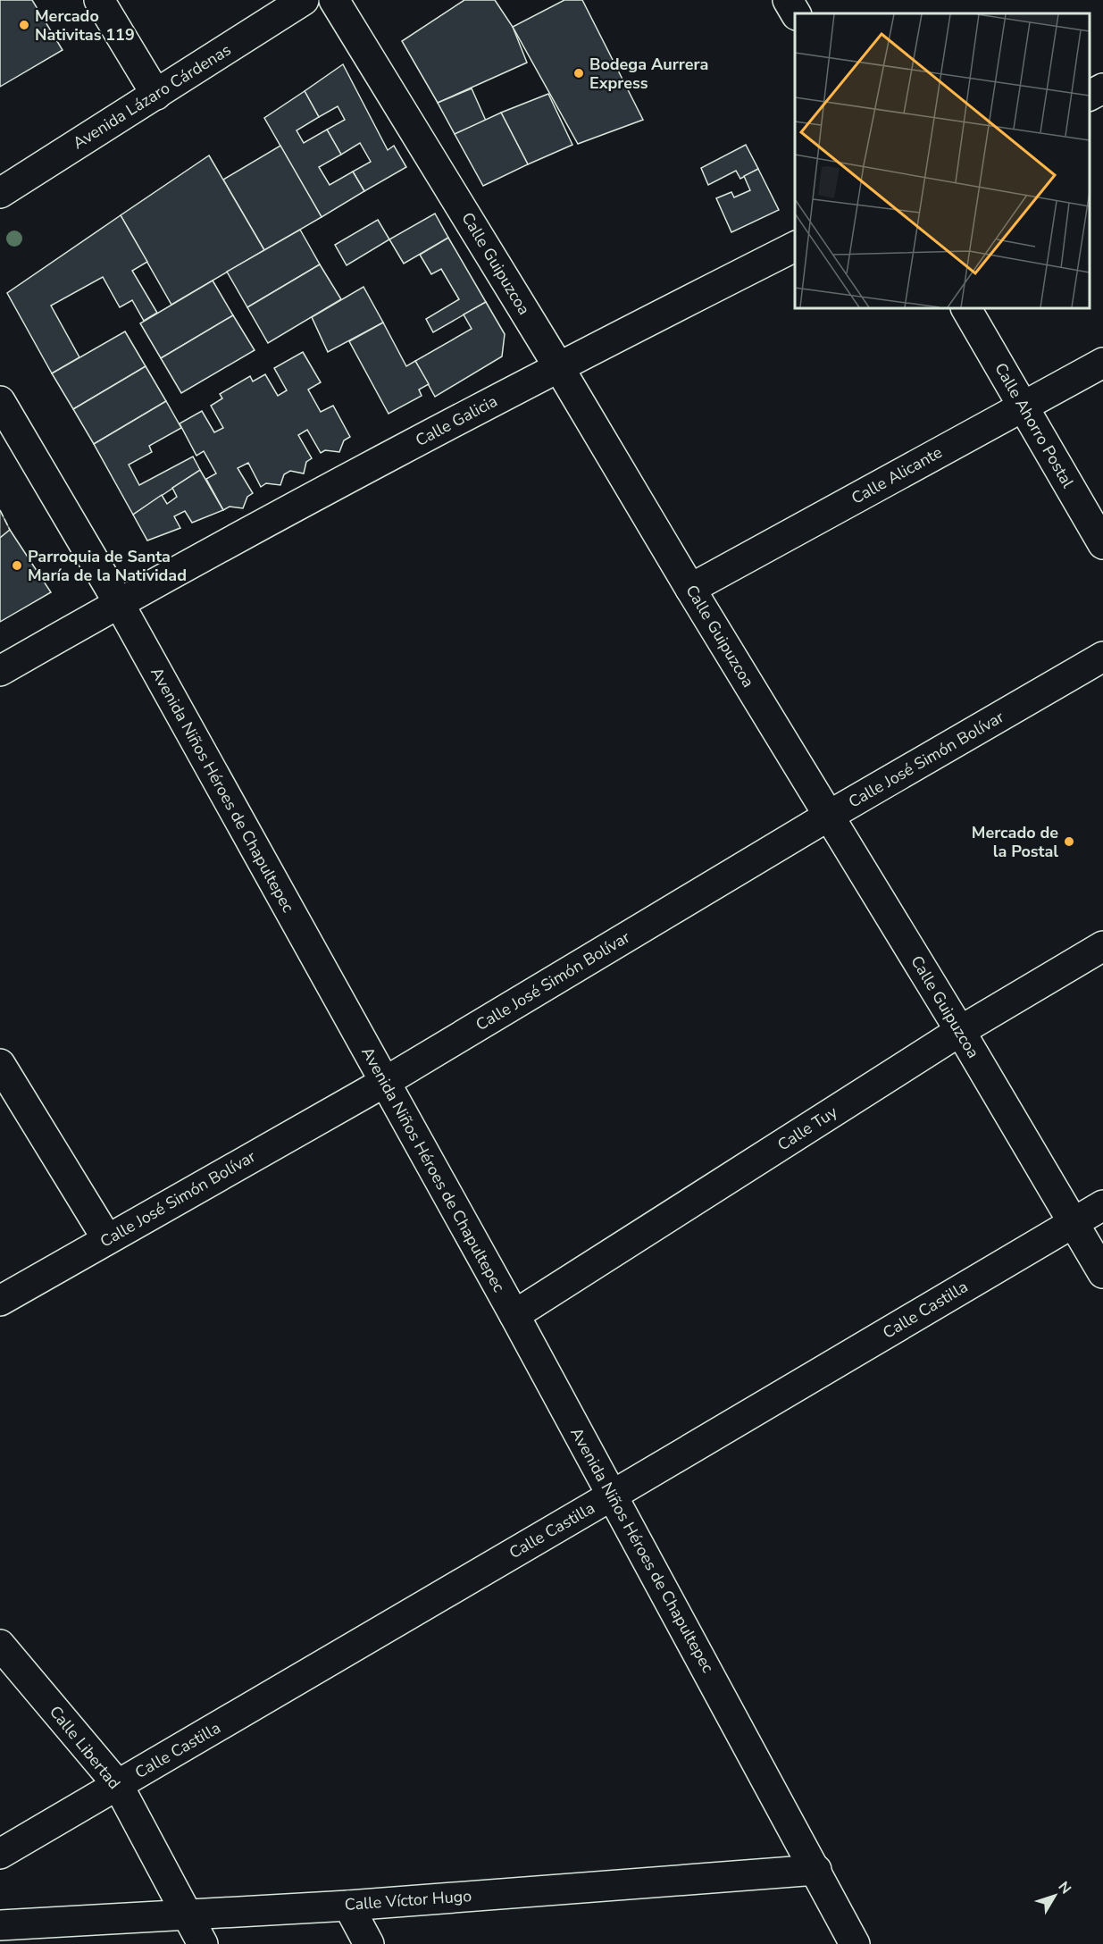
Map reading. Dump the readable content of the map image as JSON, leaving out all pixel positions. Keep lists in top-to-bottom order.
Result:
{
  "streets": {
    "street": [
      "Avenida Lázaro Cárdenas",
      "Calle Guipuzcoa",
      "Calle Galicia",
      "Calle Ahorro Postal",
      "Calle Alicante",
      "Calle José Simón Bolívar",
      "Avenida Niños Héroes de Chapultepec",
      "Calle Tuy",
      "Calle Castilla",
      "Calle Libertad",
      "Calle Víctor Hugo"
    ]
  },
  "crossings": [
    ["Calle Guipuzcoa", "Calle Galicia"],
    ["Calle Guipuzcoa", "Calle Alicante"],
    ["Calle Guipuzcoa", "Calle José Simón Bolívar"],
    ["Calle Guipuzcoa", "Calle Tuy"],
    ["Calle Guipuzcoa", "Calle Castilla"],
    ["Calle Galicia", "Avenida Niños Héroes de Chapultepec"],
    ["Calle Ahorro Postal", "Calle Alicante"],
    ["Calle José Simón Bolívar", "Avenida Niños Héroes de Chapultepec"],
    ["Avenida Niños Héroes de Chapultepec", "Calle Tuy"],
    ["Avenida Niños Héroes de Chapultepec", "Calle Castilla"],
    ["Avenida Niños Héroes de Chapultepec", "Calle Víctor Hugo"],
    ["Calle Castilla", "Calle Libertad"],
    ["Calle Libertad", "Calle Víctor Hugo"]
  ],
  "places": [
    "Mercado Nativitas 119",
    "Bodega Aurrera Express",
    "Parroquia de Santa María de la Natividad",
    "Mercado de la Postal"
  ],
  "north": "top right"
}
